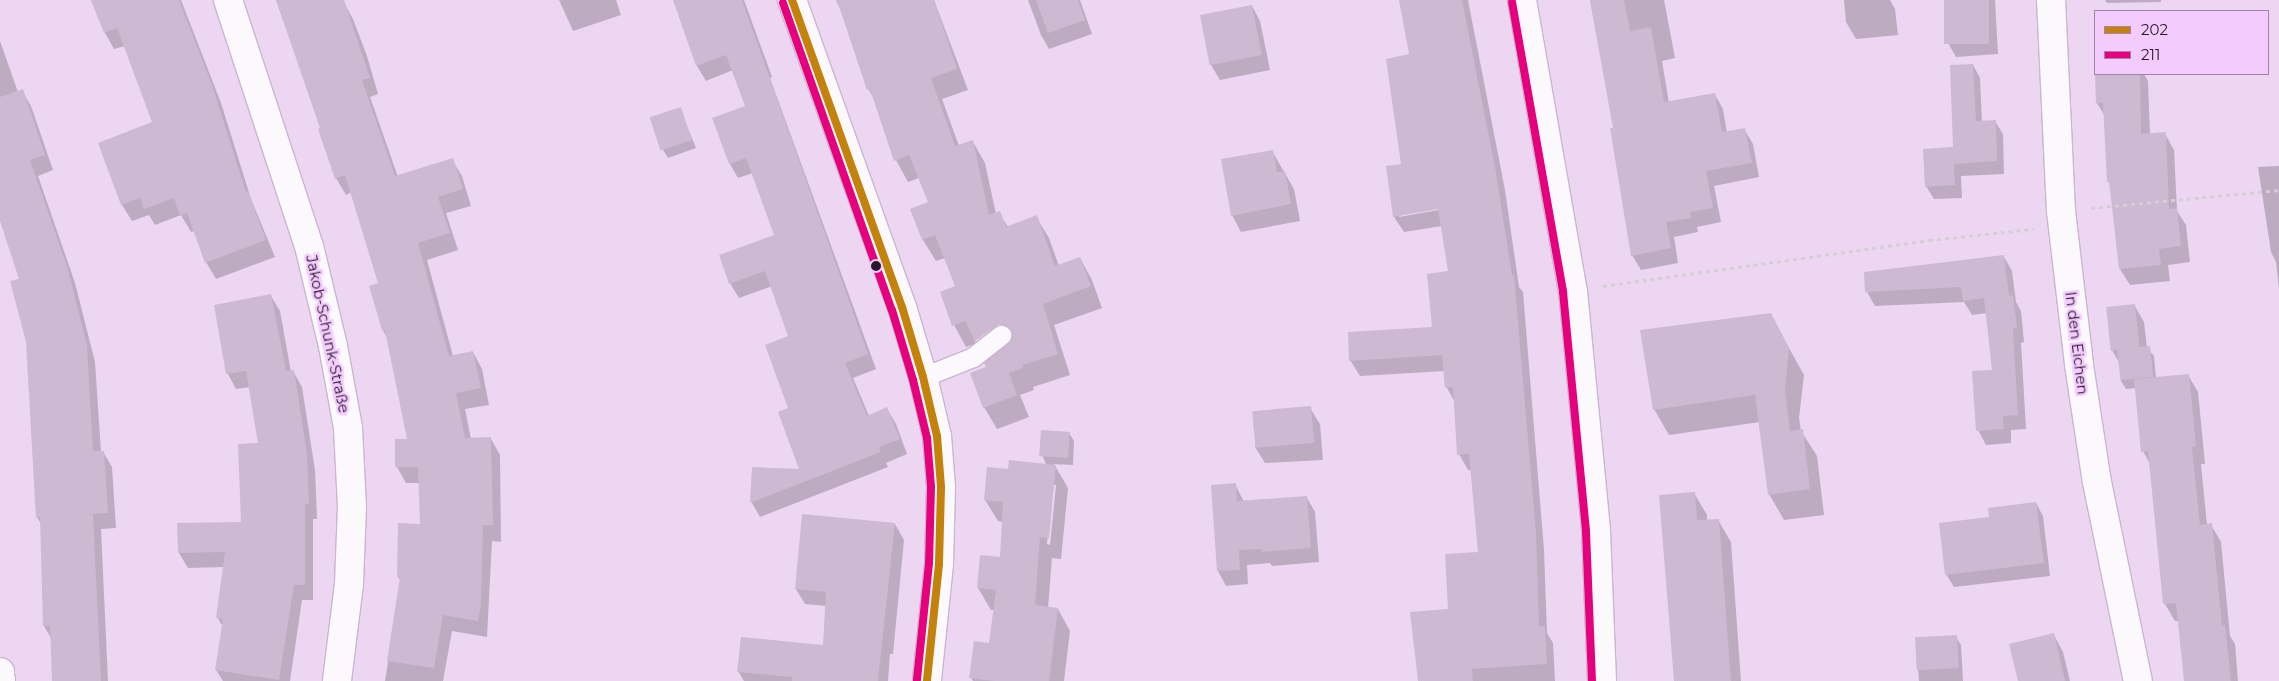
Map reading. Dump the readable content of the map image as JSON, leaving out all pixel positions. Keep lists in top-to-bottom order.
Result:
{
  "streets": {
    "street": ["Jakob-Schunk-Straße", "In den Eichen"]
  },
  "lines": ["transit line 202", "transit line 211"],
  "legend": ["202", "211"]
}
